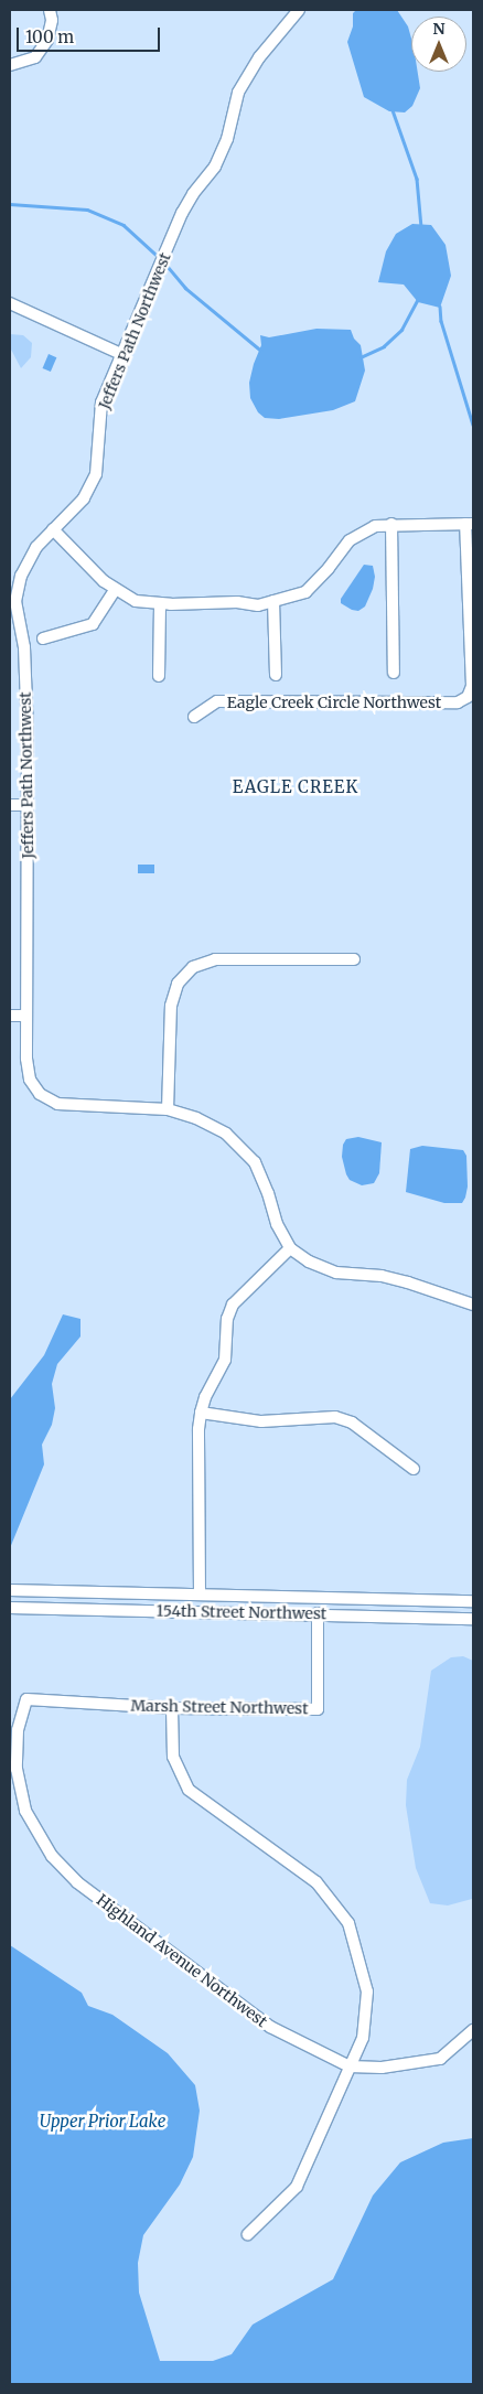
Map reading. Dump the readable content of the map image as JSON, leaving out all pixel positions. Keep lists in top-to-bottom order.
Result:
{
  "streets": {
    "street": [
      "Jeffers Path Northwest",
      "Eagle Creek Circle Northwest",
      "154th Street Northwest",
      "Marsh Street Northwest",
      "Highland Avenue Northwest"
    ]
  },
  "crossings": [
    ["154th Street Northwest", "Marsh Street Northwest"],
    ["Marsh Street Northwest", "Highland Avenue Northwest"]
  ],
  "districts": ["EAGLE CREEK"],
  "water": ["Upper Prior Lake"],
  "scale_bar": "100 m",
  "north": "top"
}
